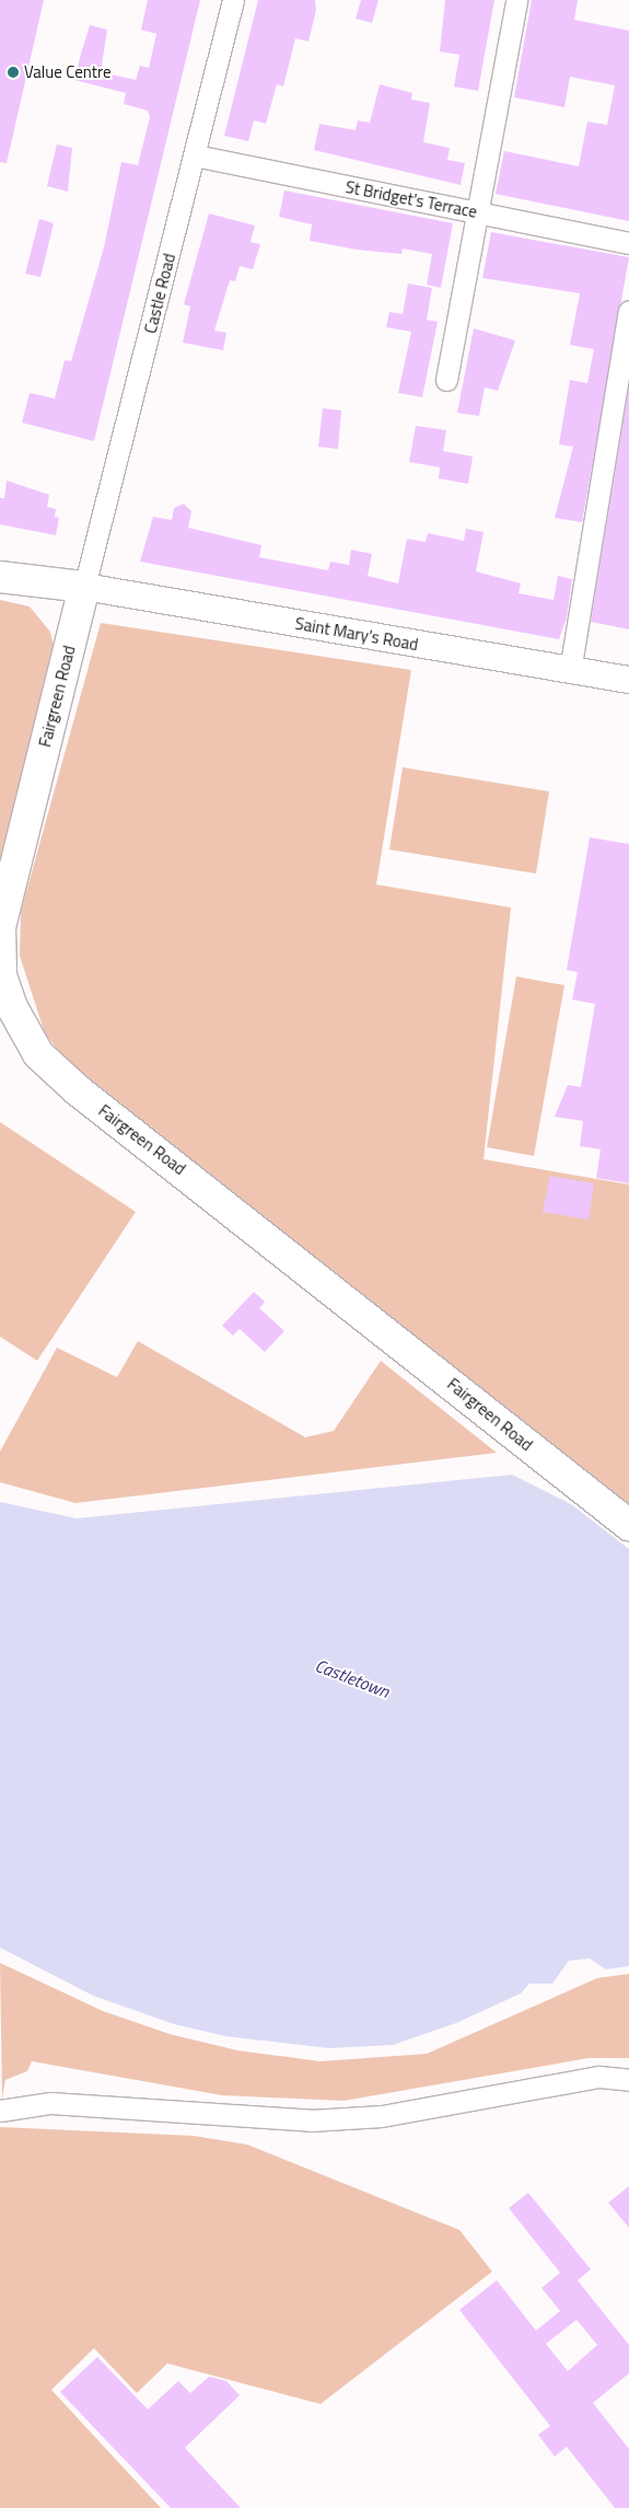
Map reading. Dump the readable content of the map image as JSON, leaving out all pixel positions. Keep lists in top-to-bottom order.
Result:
{
  "streets": {
    "main road": ["Fairgreen Road"],
    "street": ["St Bridget's Terrace", "Castle Road", "Saint Mary's Road"]
  },
  "crossings": [
    ["St Bridget's Terrace", "Castle Road"],
    ["Castle Road", "Saint Mary's Road"],
    ["Castle Road", "Fairgreen Road"],
    ["Saint Mary's Road", "Fairgreen Road"]
  ],
  "water": ["Castletown"],
  "places": ["Value Centre"]
}
